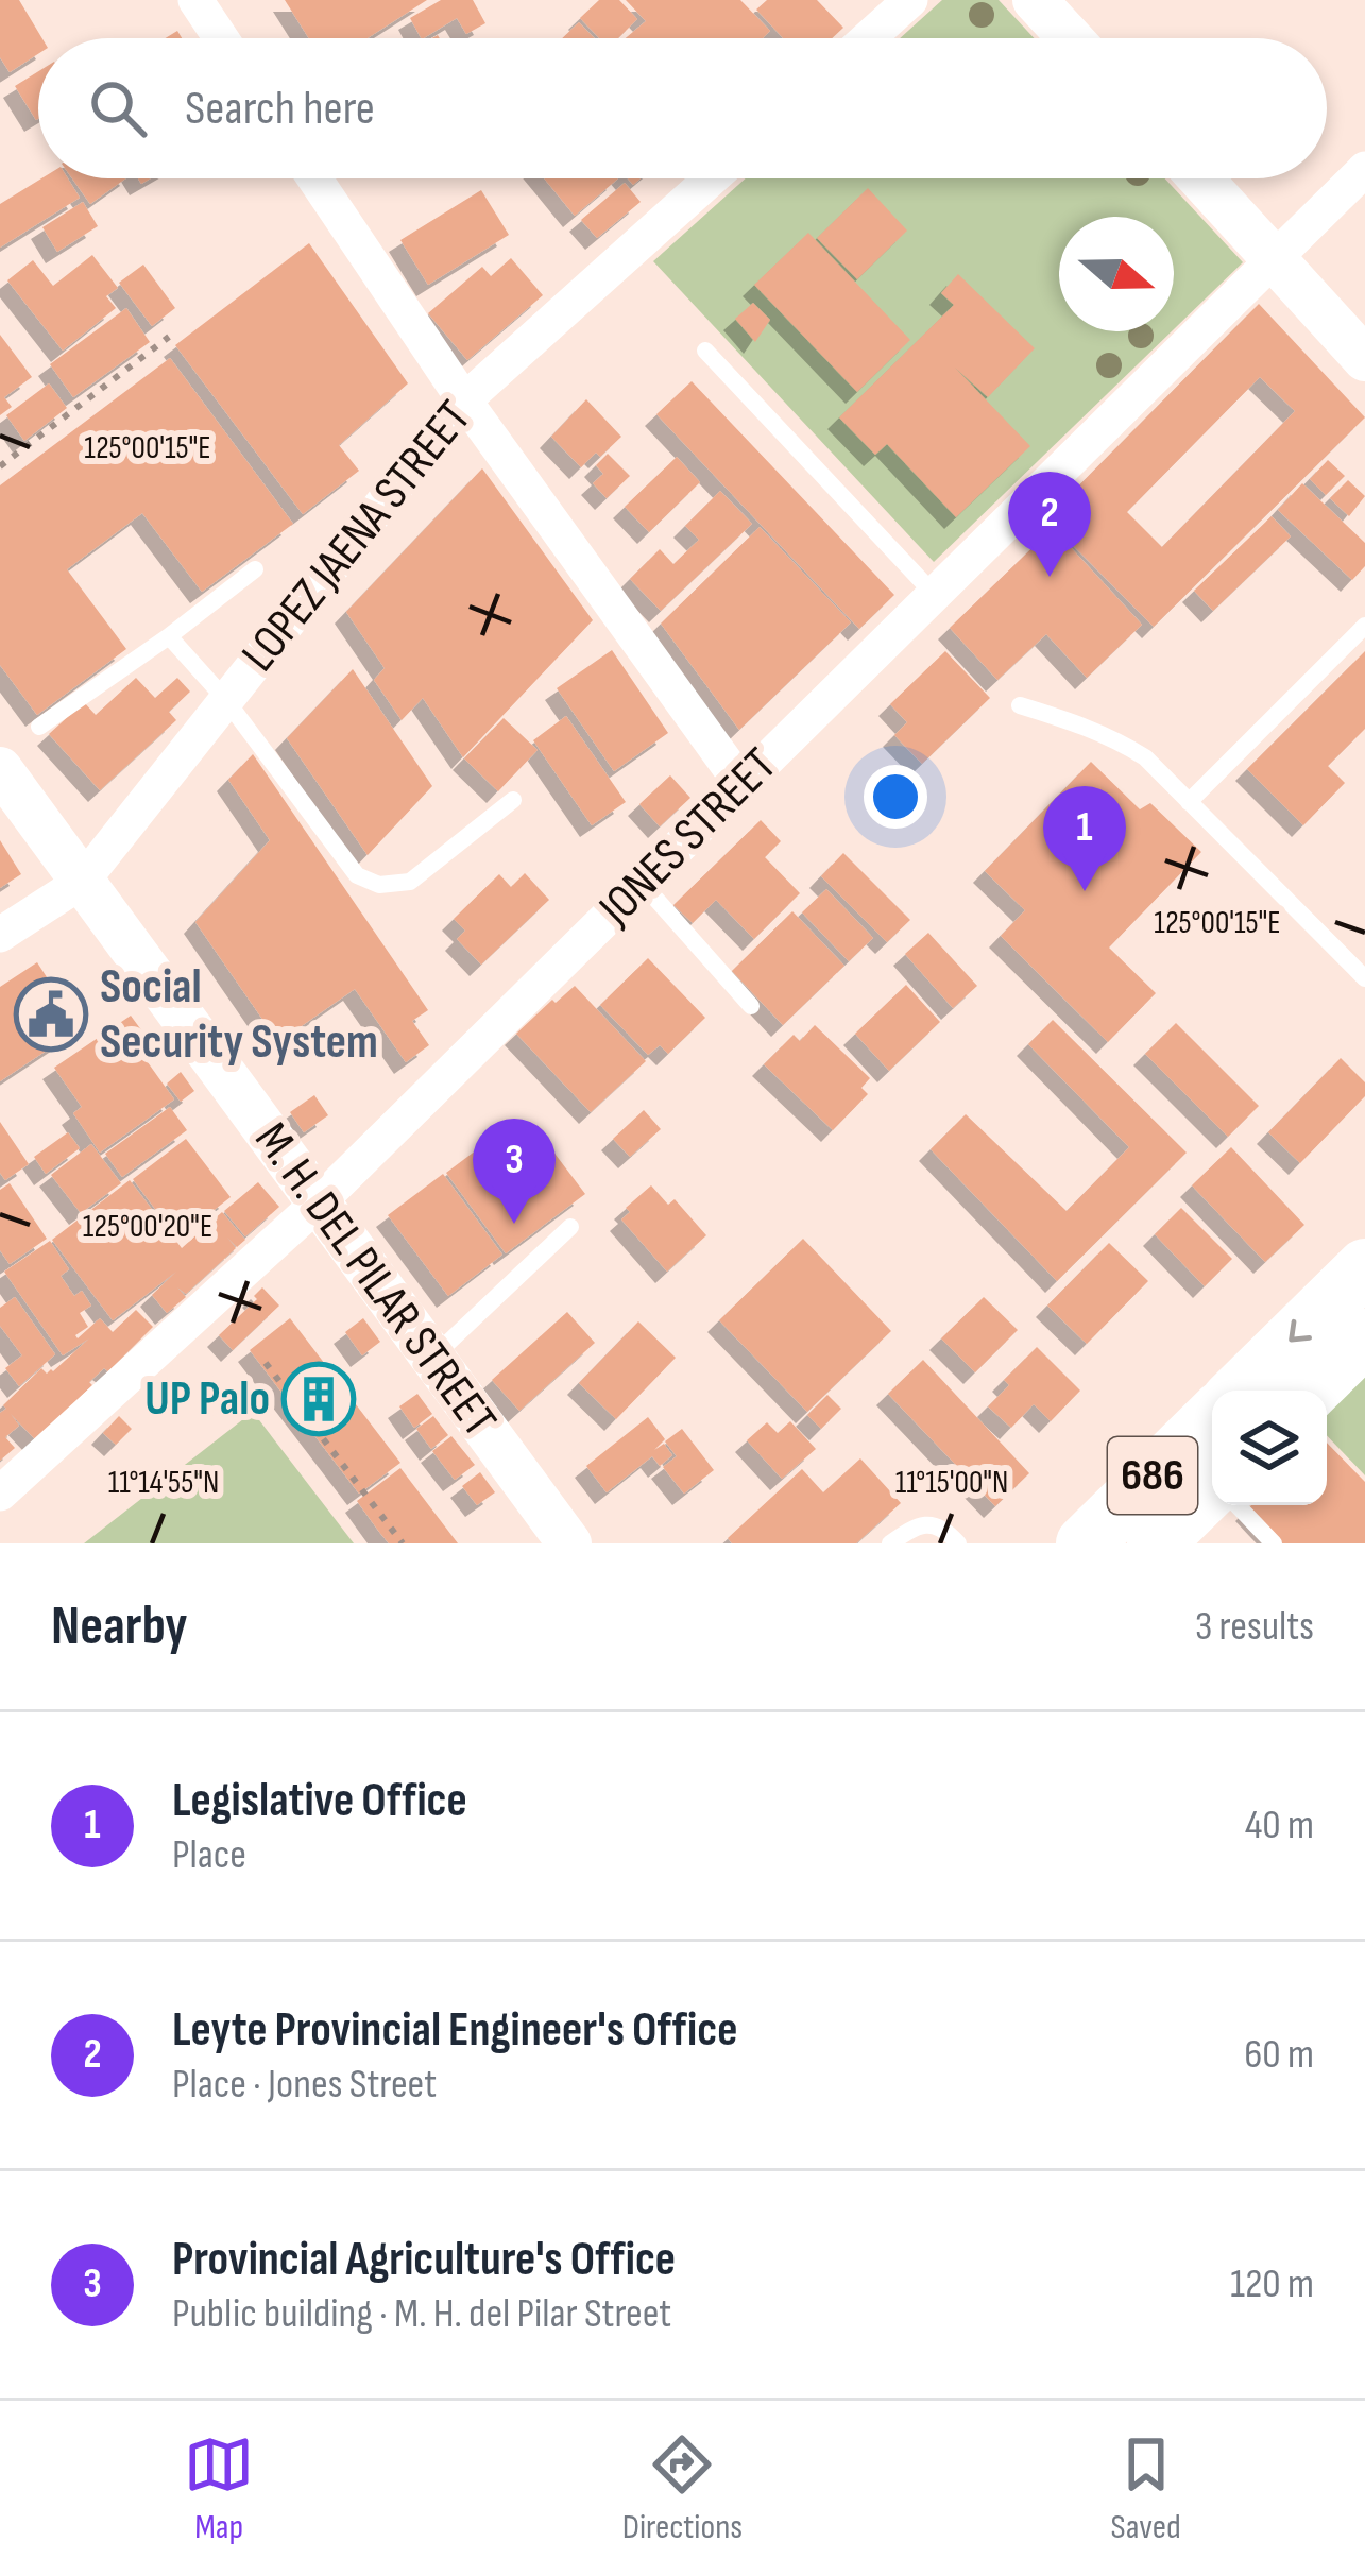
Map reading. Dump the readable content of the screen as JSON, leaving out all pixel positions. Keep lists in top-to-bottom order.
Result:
{
  "streets": {
    "main road": ["686"],
    "street": ["LOPEZ JAENA STREET", "JONES STREET", "M. H. DEL PILAR STREET"]
  },
  "crossings": [
    ["LOPEZ JAENA STREET", "M. H. DEL PILAR STREET"],
    ["JONES STREET", "M. H. DEL PILAR STREET"]
  ],
  "places": {
    "public building": ["Social Security System"],
    "building": ["UP Palo"]
  },
  "north": "right",
  "page": {
    "search": "Search here",
    "pins": ["2", "1", "3"],
    "heading": ["Nearby", "3 results"],
    "list": [
      {
        "mark": "1",
        "name": "Legislative Office",
        "note": "Place",
        "value": "40 m"
      },
      {
        "mark": "2",
        "name": "Leyte Provincial Engineer's Office",
        "note": "Place · Jones Street",
        "value": "60 m"
      },
      {
        "mark": "3",
        "name": "Provincial Agriculture's Office",
        "note": "Public building · M. H. del Pilar Street",
        "value": "120 m"
      }
    ],
    "nav": ["Map", "Directions", "Saved"]
  },
  "coordinates": [
    "125°00'15\"E",
    "125°00'20\"E",
    "11°14'55\"N",
    "11°15'00\"N"
  ]
}
